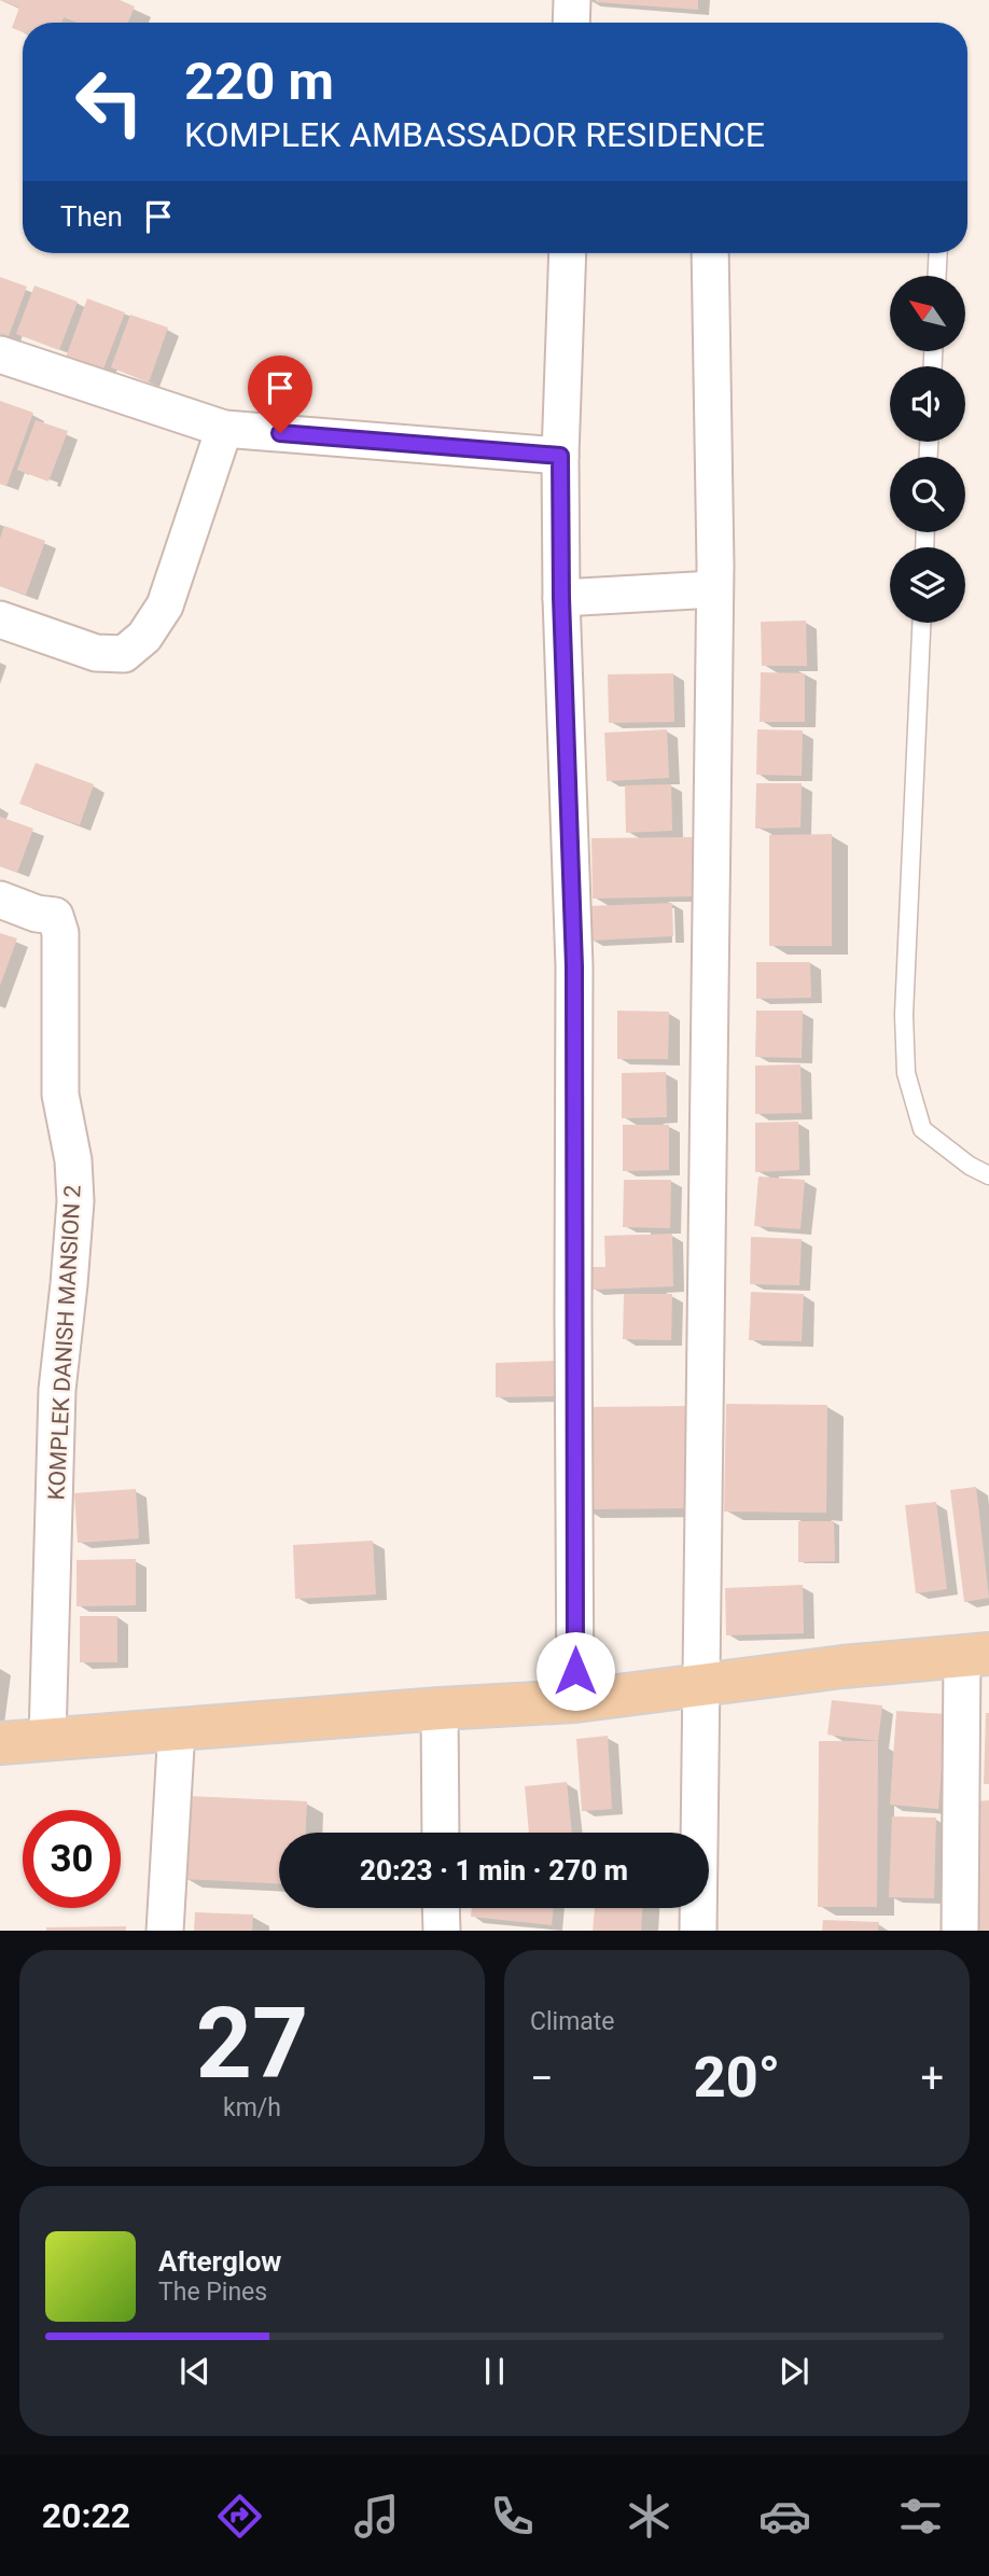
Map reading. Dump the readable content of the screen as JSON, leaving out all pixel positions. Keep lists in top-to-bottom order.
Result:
{
  "streets": {
    "street": ["KOMPLEK DANISH MANSION 2"]
  },
  "north": "top left",
  "page": {
    "turn": ["220 m", "KOMPLEK AMBASSADOR RESIDENCE"],
    "then": "Then",
    "limit": "30",
    "trip": "20:23 · 1 min · 270 m",
    "tile": [
      ["27", "km/h"],
      "Climate"
    ],
    "heat": ["−", "20°", "+"],
    "song": ["Afterglow", "The Pines"],
    "tabs": "20:22"
  }
}
